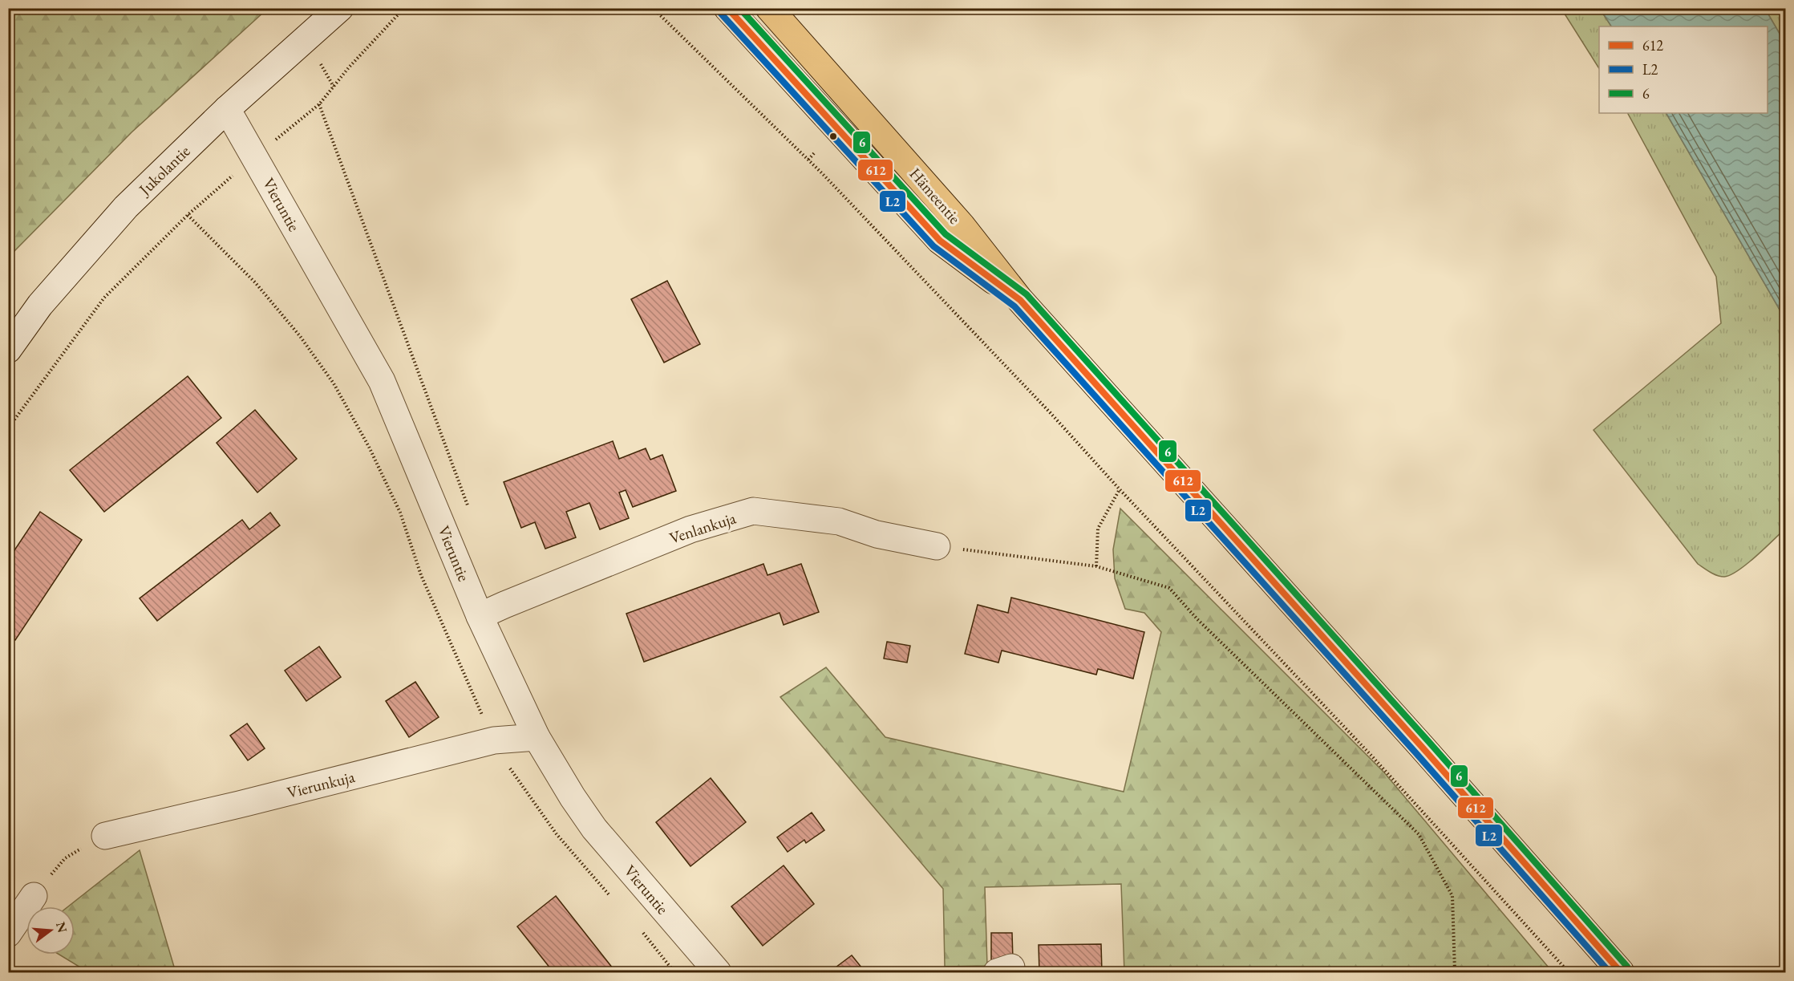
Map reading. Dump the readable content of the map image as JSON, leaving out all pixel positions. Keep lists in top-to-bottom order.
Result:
{
  "streets": {
    "highway": ["Hämeentie"],
    "street": [
      "Jukolantie",
      "Vieruntie",
      "Venlankuja",
      "Vierunkuja"
    ]
  },
  "crossings": [
    ["Jukolantie", "Vieruntie"],
    ["Vieruntie", "Venlankuja"],
    ["Vieruntie", "Vierunkuja"]
  ],
  "lines": ["transit line 612", "transit line 6", "transit line L2"],
  "legend": ["612", "L2", "6"],
  "north": "right"
}
